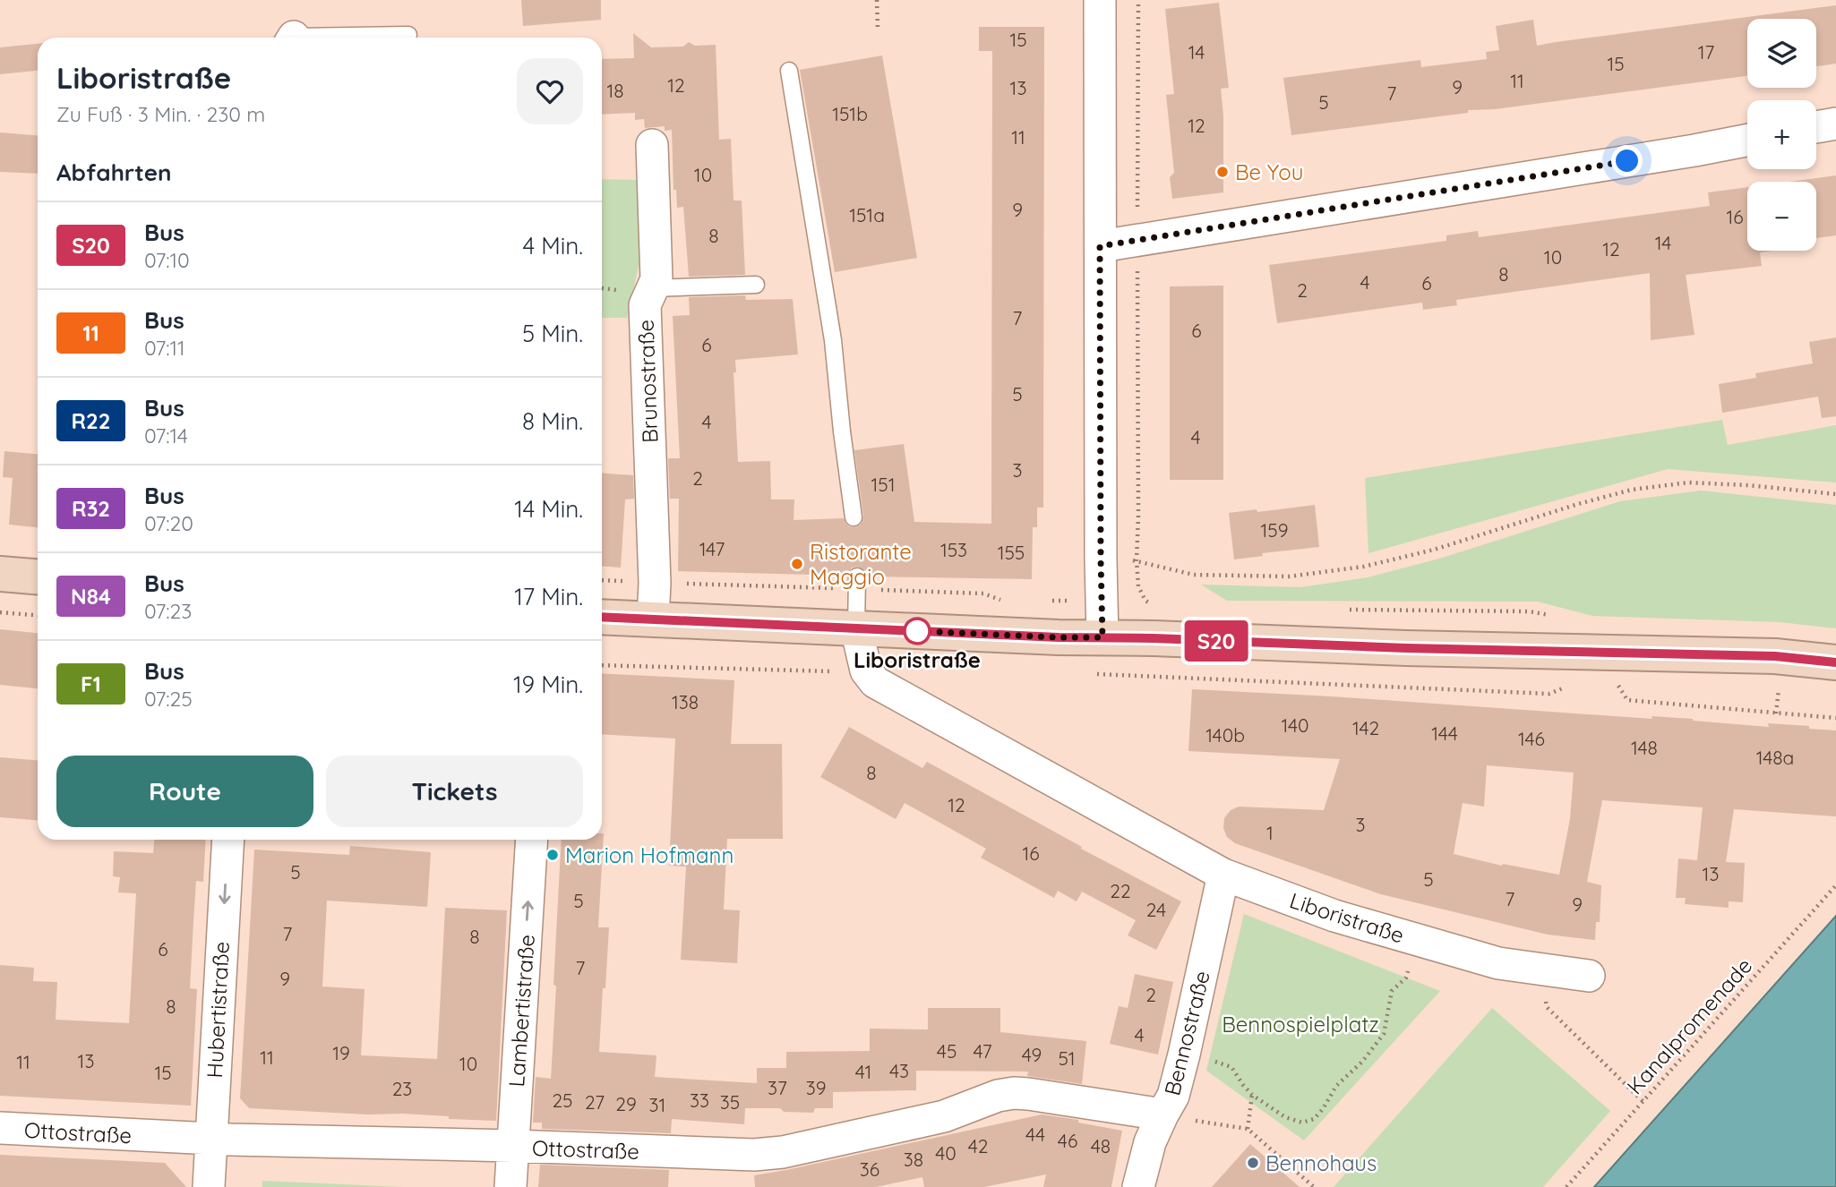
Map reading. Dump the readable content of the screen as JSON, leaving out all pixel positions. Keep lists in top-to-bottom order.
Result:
{
  "streets": {
    "street": [
      "Brunostraße",
      "Liboristraße",
      "Hubertistraße",
      "Lambertistraße",
      "Bennostraße",
      "Ottostraße"
    ],
    "path": ["Kanalpromenade"]
  },
  "crossings": [
    ["Liboristraße", "Bennostraße"],
    ["Hubertistraße", "Ottostraße"],
    ["Lambertistraße", "Ottostraße"],
    ["Bennostraße", "Ottostraße"]
  ],
  "one_way": ["Hubertistraße", "Lambertistraße"],
  "parks": ["Bennospielplatz"],
  "places": [
    "Be You",
    "Ristorante Maggio",
    "Liboristraße",
    "Marion Hofmann",
    "Bennohaus"
  ],
  "lines": ["bus line S20"],
  "house_numbers": [
    "15",
    "14",
    "17",
    "15",
    "11",
    "12",
    "9",
    "13",
    "18",
    "7",
    "5",
    "151b",
    "12",
    "11",
    "10",
    "9",
    "151a",
    "16",
    "8",
    "14",
    "12",
    "10",
    "8",
    "4",
    "6",
    "2",
    "7",
    "6",
    "6",
    "5",
    "4",
    "4",
    "3",
    "2",
    "151",
    "159",
    "147",
    "153",
    "155",
    "138",
    "140",
    "142",
    "144",
    "140b",
    "146",
    "148",
    "148a",
    "8",
    "12",
    "3",
    "1",
    "16",
    "5",
    "13",
    "5",
    "22",
    "7",
    "5",
    "9",
    "24",
    "7",
    "8",
    "6",
    "7",
    "9",
    "2",
    "8",
    "4",
    "45",
    "47",
    "19",
    "49",
    "11",
    "51",
    "13",
    "11",
    "10",
    "43",
    "41",
    "15",
    "37",
    "39",
    "23",
    "25",
    "33",
    "27",
    "35",
    "29",
    "31",
    "44",
    "46",
    "42",
    "48",
    "40",
    "38",
    "36"
  ],
  "page": {
    "on_map": "S20",
    "map_buttons": ["+", "−"],
    "heading": [
      ["Liboristraße", "Zu Fuß · 3 Min. · 230 m"],
      "Abfahrten"
    ],
    "list": [
      {
        "mark": "S20",
        "name": "Bus",
        "note": "07:10",
        "value": "4 Min."
      },
      {
        "mark": "11",
        "name": "Bus",
        "note": "07:11",
        "value": "5 Min."
      },
      {
        "mark": "R22",
        "name": "Bus",
        "note": "07:14",
        "value": "8 Min."
      },
      {
        "mark": "R32",
        "name": "Bus",
        "note": "07:20",
        "value": "14 Min."
      },
      {
        "mark": "N84",
        "name": "Bus",
        "note": "07:23",
        "value": "17 Min."
      },
      {
        "mark": "F1",
        "name": "Bus",
        "note": "07:25",
        "value": "19 Min."
      }
    ],
    "buttons": ["Route", "Tickets"]
  }
}
